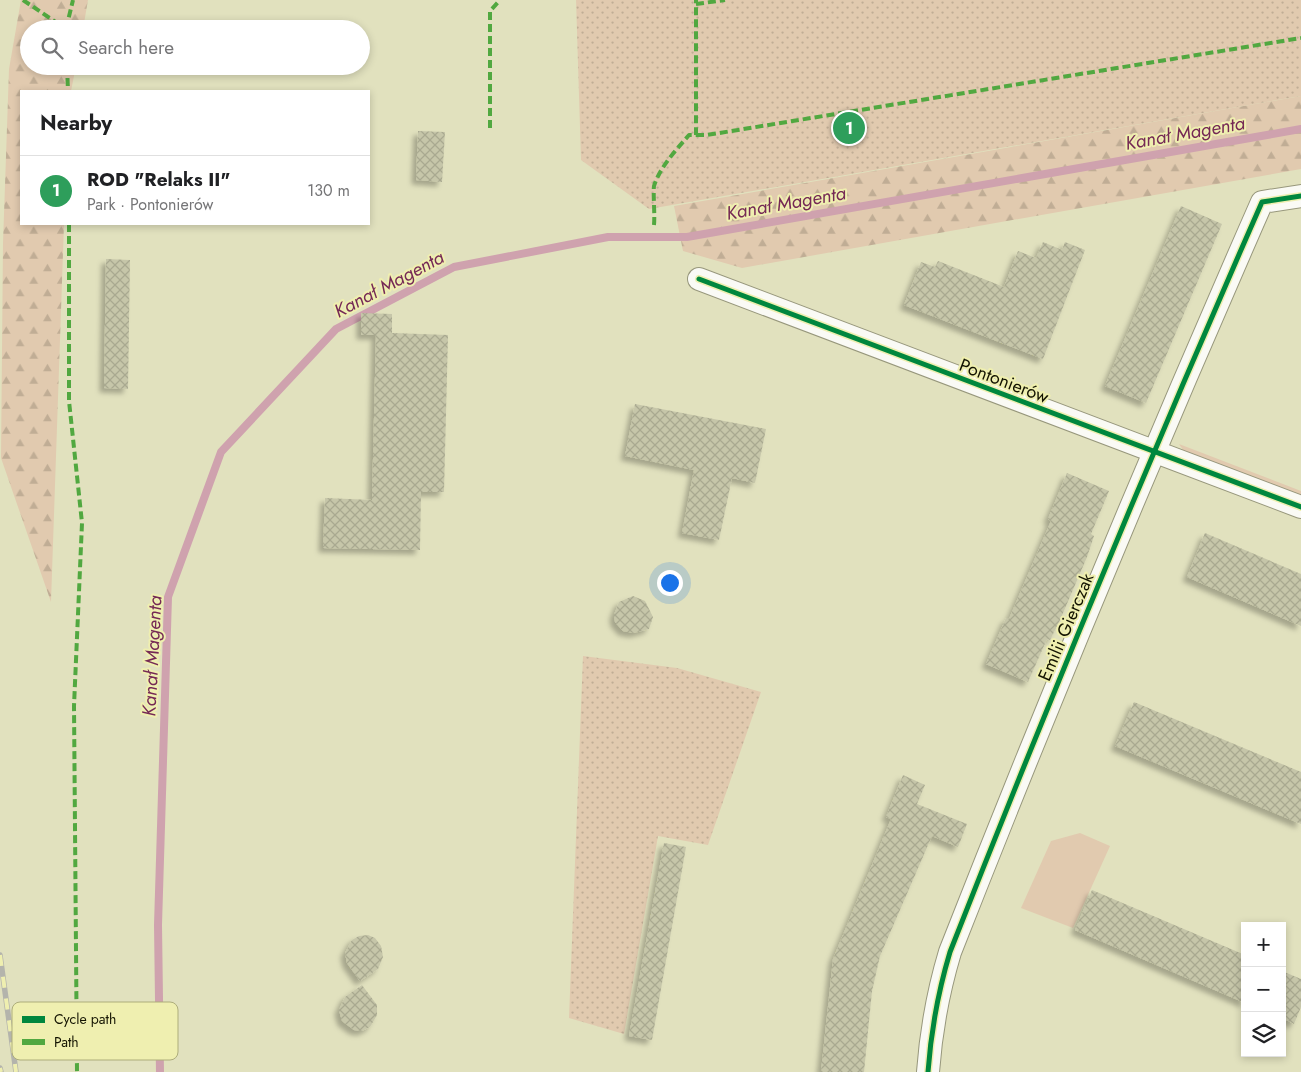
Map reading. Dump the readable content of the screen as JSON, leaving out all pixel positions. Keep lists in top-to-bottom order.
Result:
{
  "streets": {
    "street": ["Pontonierów", "Emilii Gierczak"]
  },
  "crossings": [
    ["Pontonierów", "Emilii Gierczak"]
  ],
  "water": ["Kanał Magenta"],
  "legend": ["Cycle path", "Path"],
  "page": {
    "search": "Search here",
    "heading": "Nearby",
    "pins": "1",
    "list": [
      {
        "mark": "1",
        "name": "ROD \"Relaks II\"",
        "note": "Park · Pontonierów",
        "value": "130 m"
      }
    ],
    "map_buttons": ["+", "−"]
  }
}
